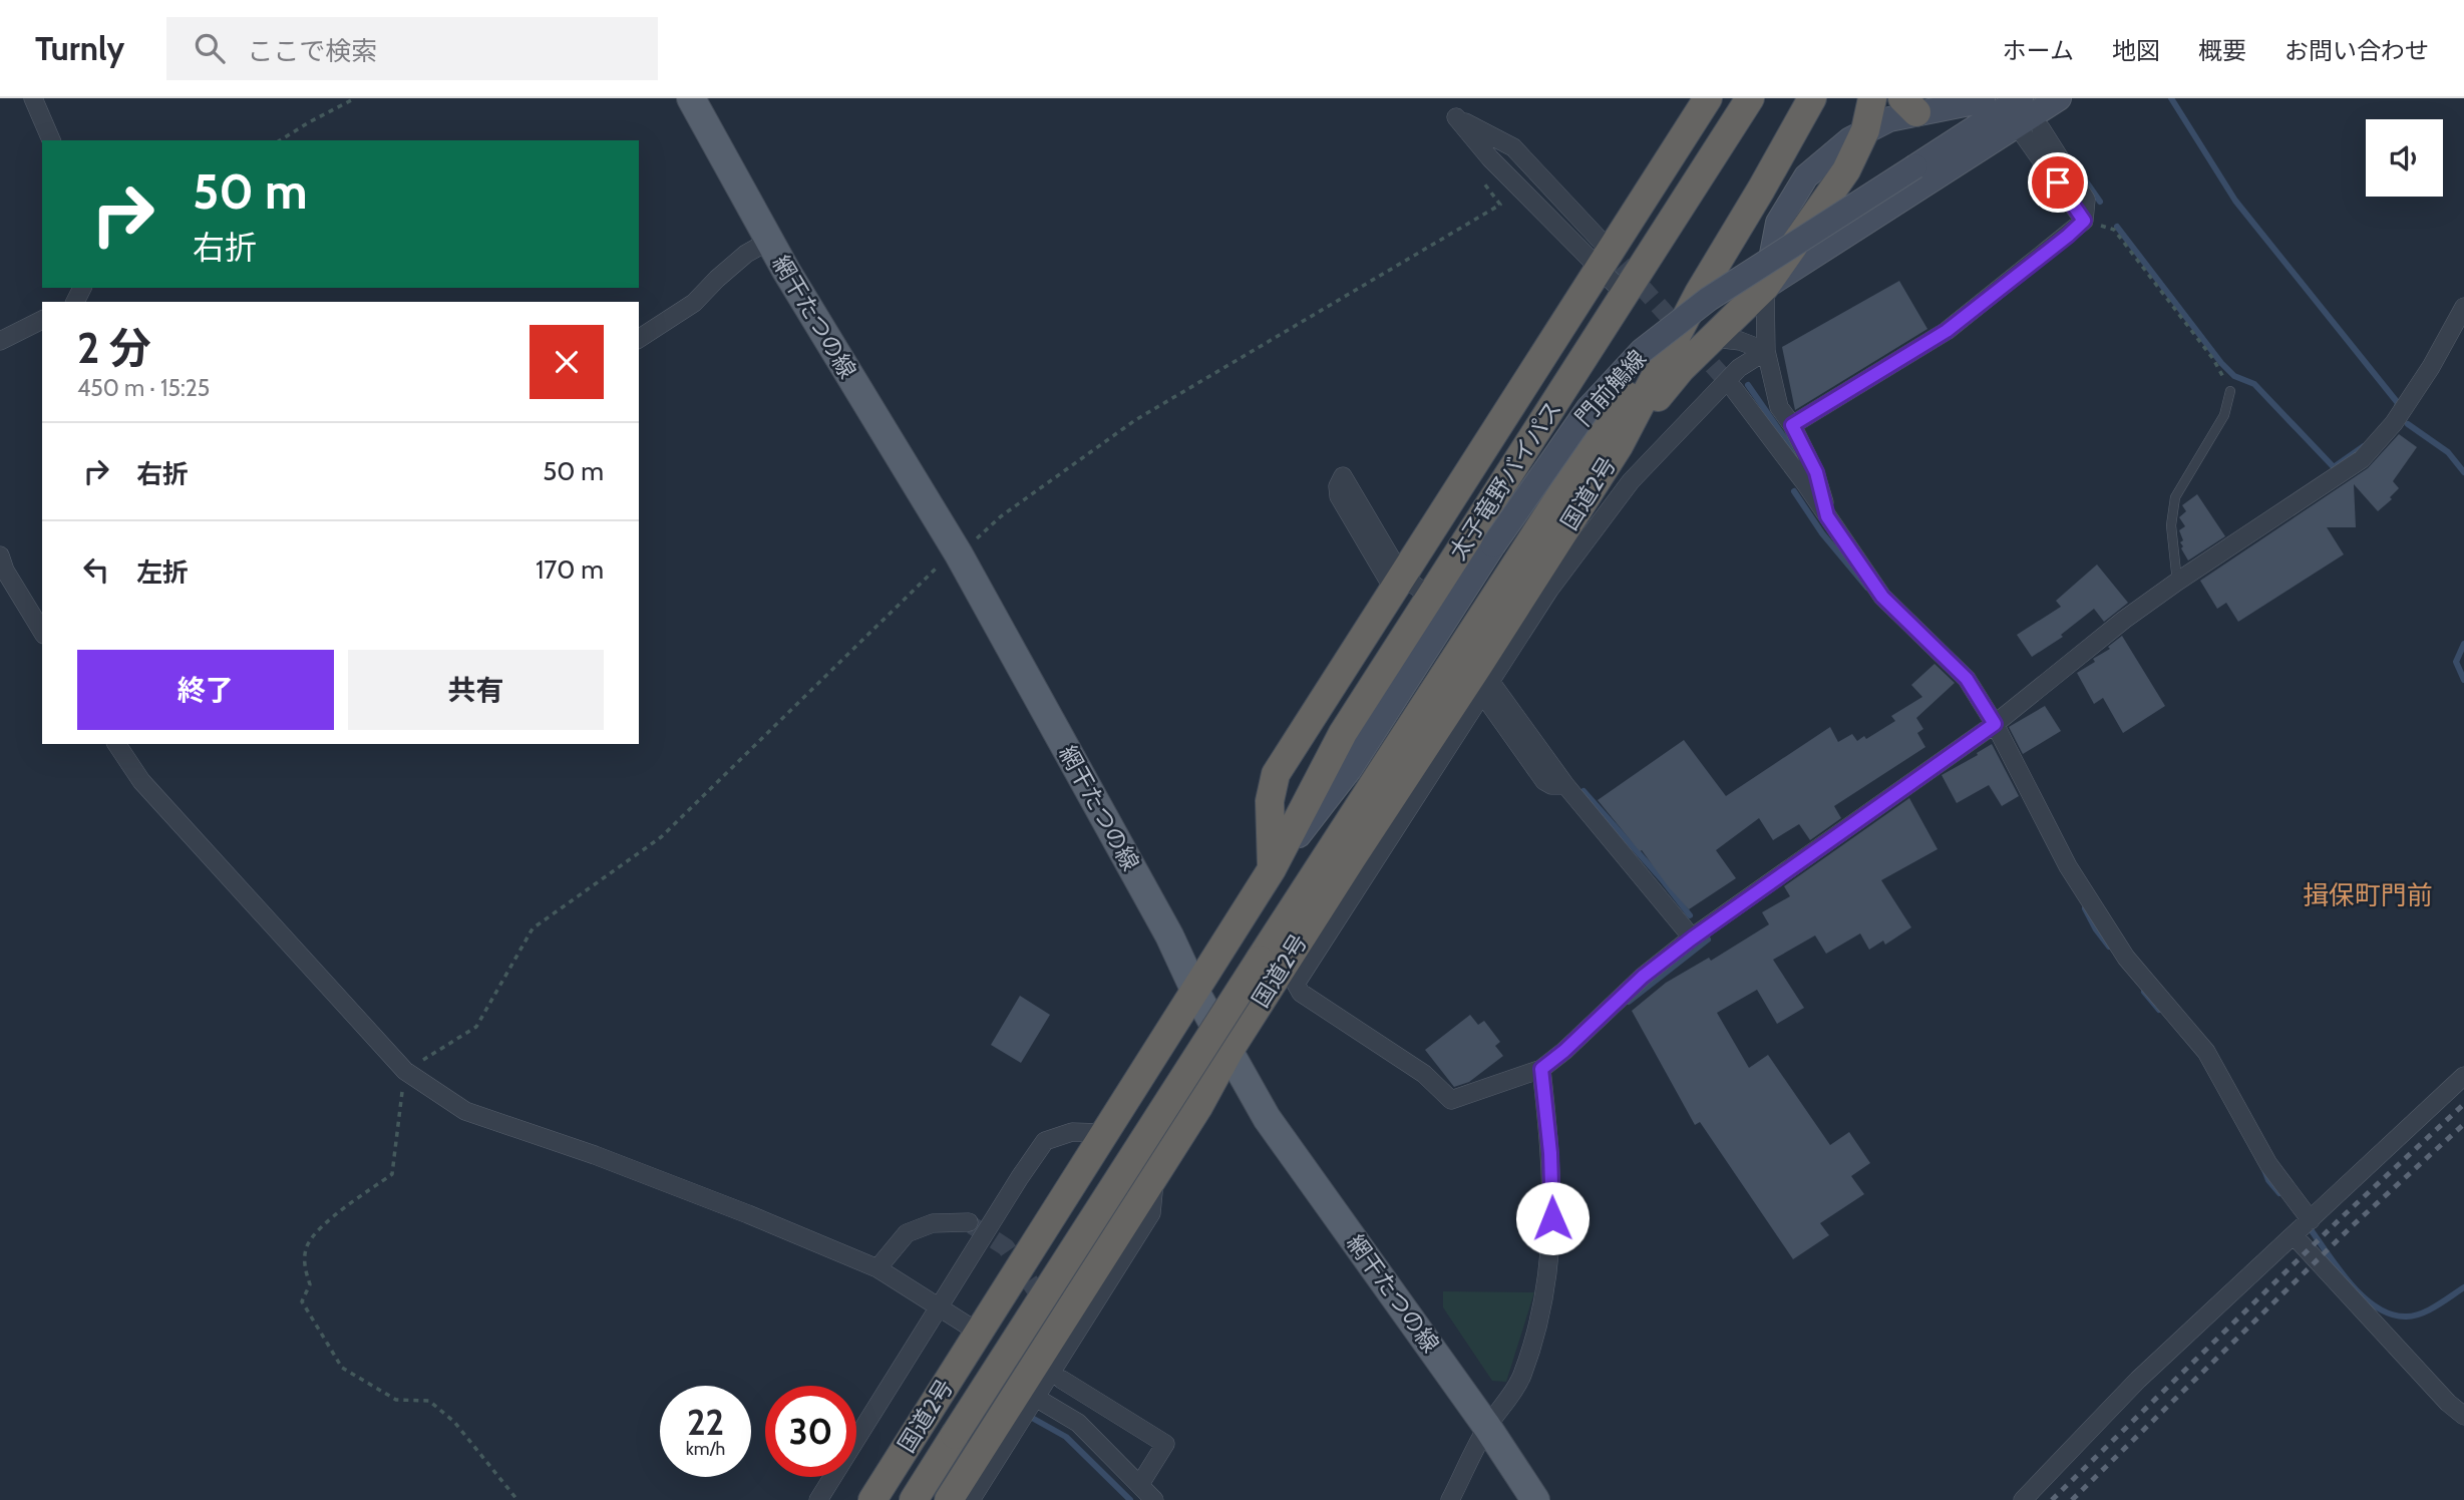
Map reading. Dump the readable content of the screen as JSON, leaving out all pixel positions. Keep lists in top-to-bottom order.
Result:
{
  "streets": {
    "highway": ["太子竜野バイパス", "国道2号"],
    "main road": ["網干たつの線", "門前鵤線"]
  },
  "crossings": [
    ["網干たつの線", "国道2号"],
    ["門前鵤線", "太子竜野バイパス"],
    ["門前鵤線", "国道2号"],
    ["太子竜野バイパス", "国道2号"]
  ],
  "districts": ["揖保町門前"],
  "page": {
    "header": "Turnly",
    "search": "ここで検索",
    "nav": [
      "ホーム",
      "地図",
      "概要",
      "お問い合わせ"
    ],
    "turn": ["50 m", "右折"],
    "heading": ["2 分", "450 m · 15:25"],
    "list": [
      {
        "name": "右折",
        "value": "50 m"
      },
      {
        "name": "左折",
        "value": "170 m"
      }
    ],
    "buttons": ["終了", "共有"],
    "speed": "22 km/h",
    "limit": "30"
  }
}
